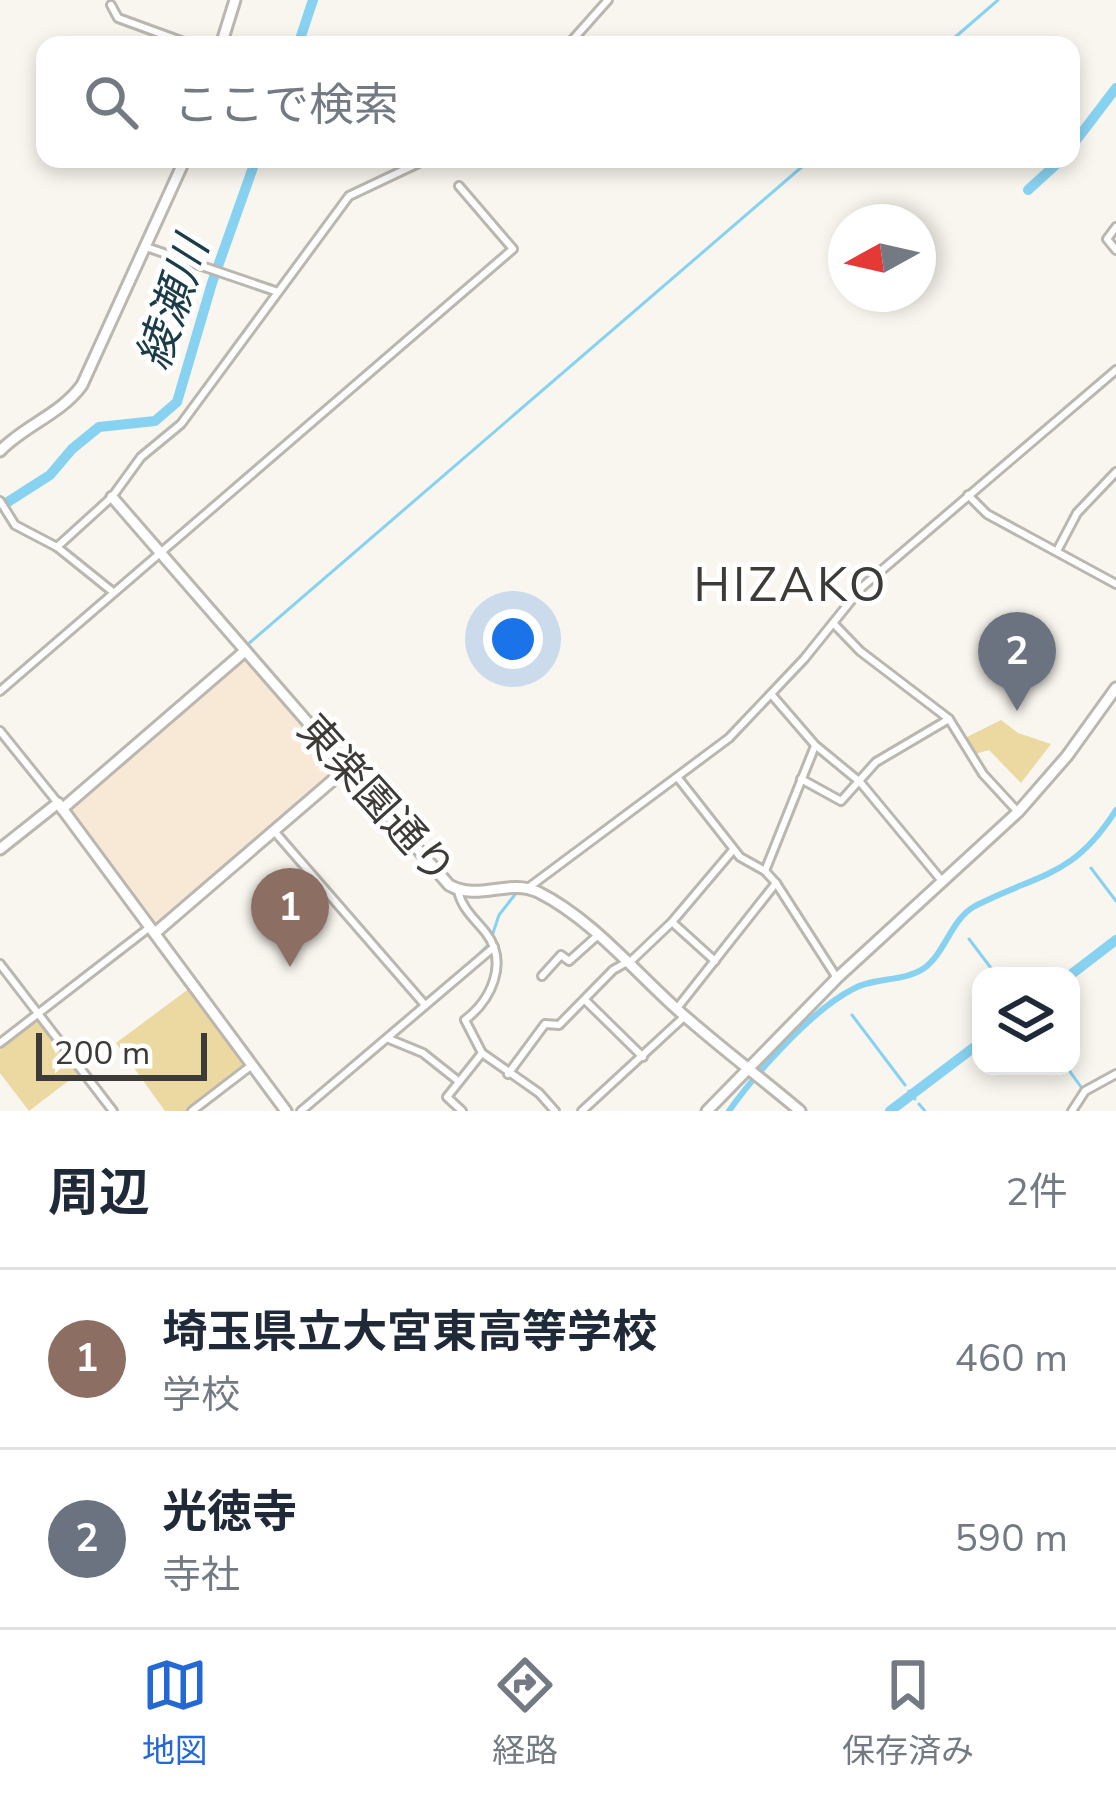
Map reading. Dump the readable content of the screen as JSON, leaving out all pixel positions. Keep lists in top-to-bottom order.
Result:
{
  "streets": {
    "street": ["東楽園通り"]
  },
  "districts": ["HIZAKO"],
  "water": ["綾瀬川"],
  "scale_bar": "200 m",
  "north": "left",
  "page": {
    "search": "ここで検索",
    "pins": ["2", "1"],
    "scale": "200 m",
    "heading": ["周辺", "2件"],
    "list": [
      {
        "mark": "1",
        "name": "埼玉県立大宮東高等学校",
        "note": "学校",
        "value": "460 m"
      },
      {
        "mark": "2",
        "name": "光徳寺",
        "note": "寺社",
        "value": "590 m"
      }
    ],
    "nav": ["地図", "経路", "保存済み"]
  }
}
